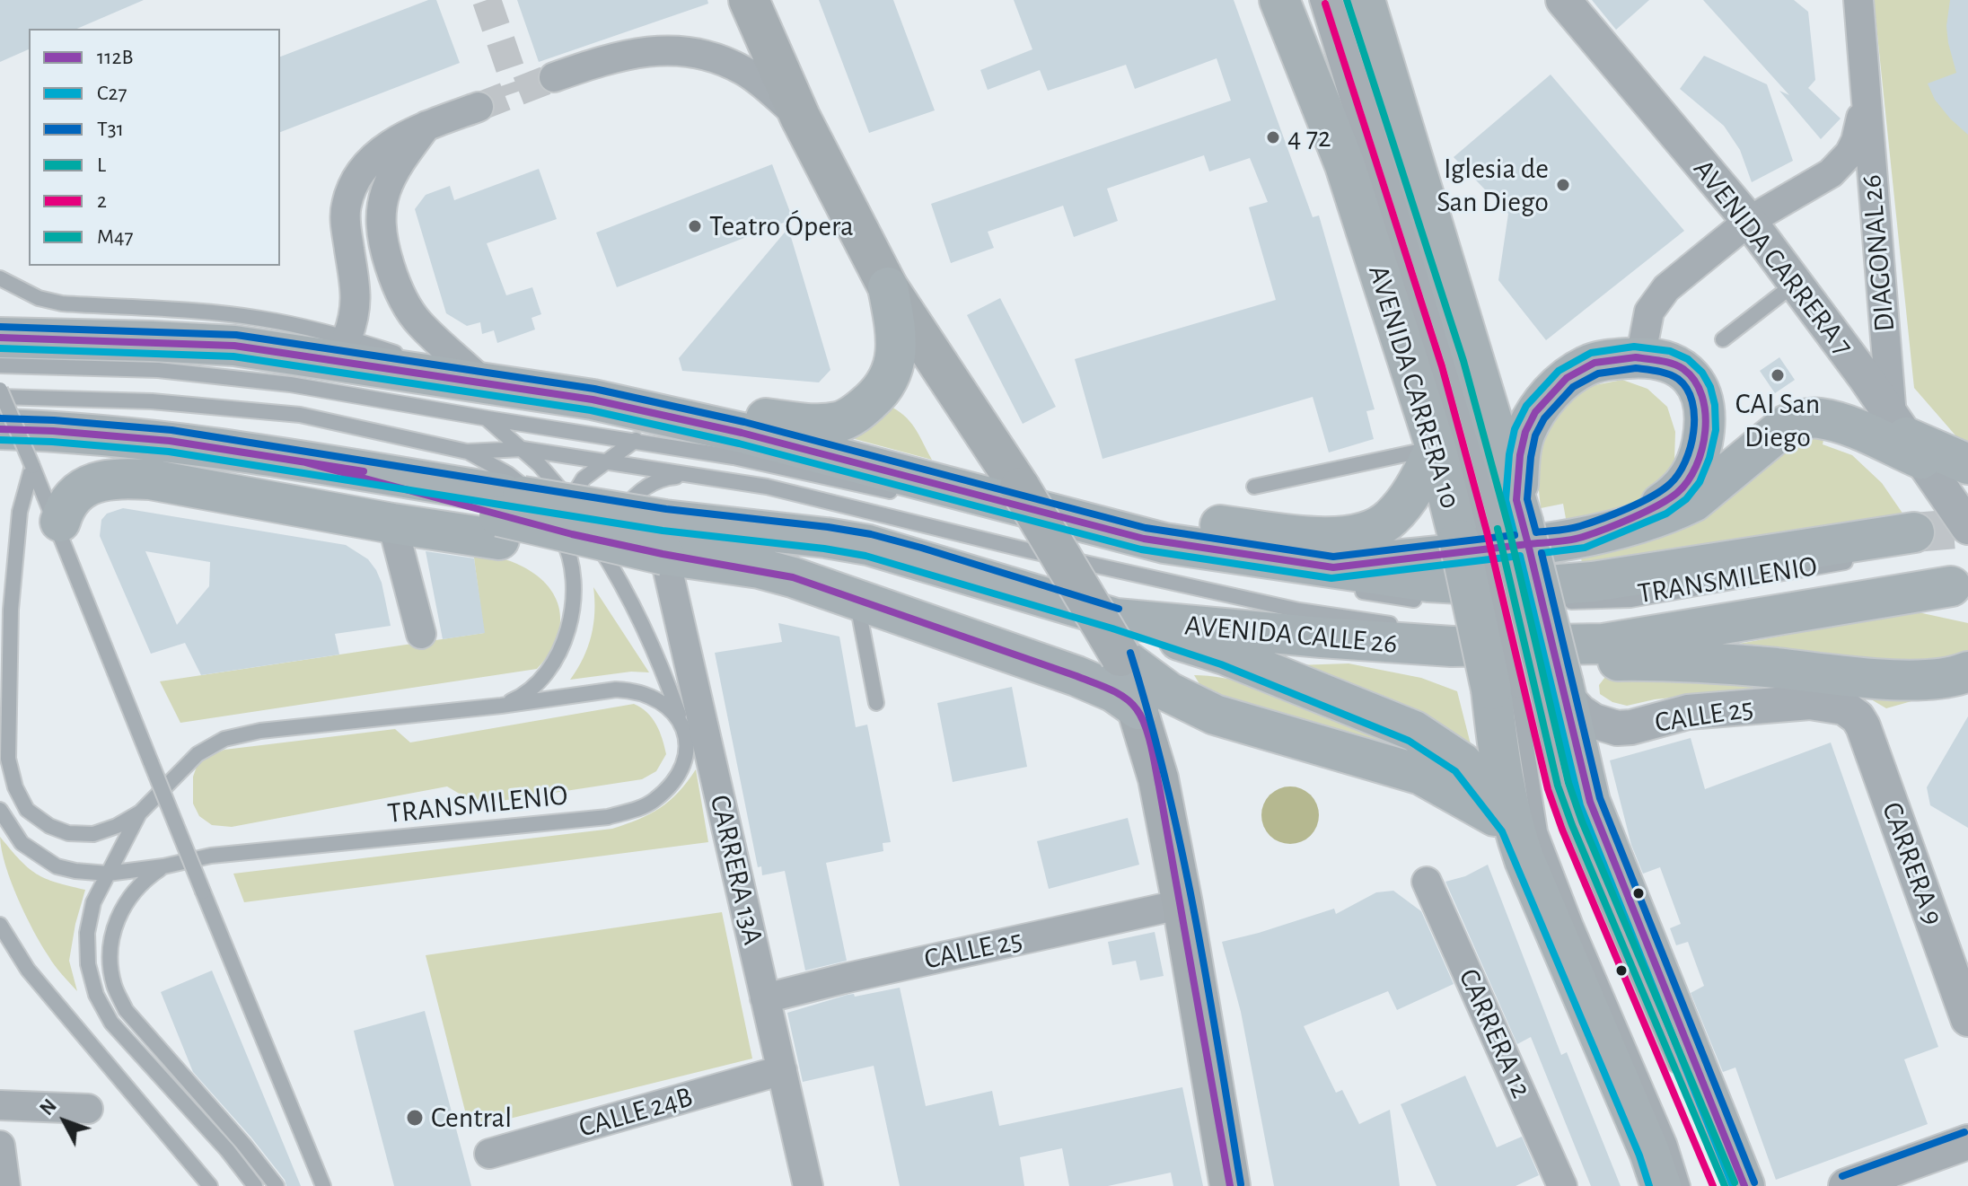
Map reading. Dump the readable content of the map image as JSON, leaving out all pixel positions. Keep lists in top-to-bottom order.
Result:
{
  "streets": {
    "main road": ["AVENIDA CARRERA 10", "AVENIDA CALLE 26"],
    "street": [
      "DIAGONAL 26",
      "AVENIDA CARRERA 7",
      "CALLE 25",
      "CARRERA 9",
      "CARRERA 13A",
      "CARRERA 12",
      "CALLE 24B"
    ],
    "lane": ["TRANSMILENIO"]
  },
  "crossings": [
    ["DIAGONAL 26", "AVENIDA CARRERA 7"],
    ["AVENIDA CALLE 26", "CARRERA 13A"],
    ["CALLE 25", "CARRERA 9"],
    ["CALLE 25", "CARRERA 13A"],
    ["CARRERA 13A", "CALLE 24B"]
  ],
  "places": [
    "4 72",
    "Iglesia de San Diego",
    "Teatro Ópera",
    "CAI San Diego",
    "Central"
  ],
  "lines": [
    "transit line M47",
    "transit line 2",
    "transit line T31",
    "transit line 112B",
    "transit line C27",
    "transit line L"
  ],
  "legend": [
    "112B",
    "C27",
    "T31",
    "L",
    "2",
    "M47"
  ],
  "north": "top left"
}
